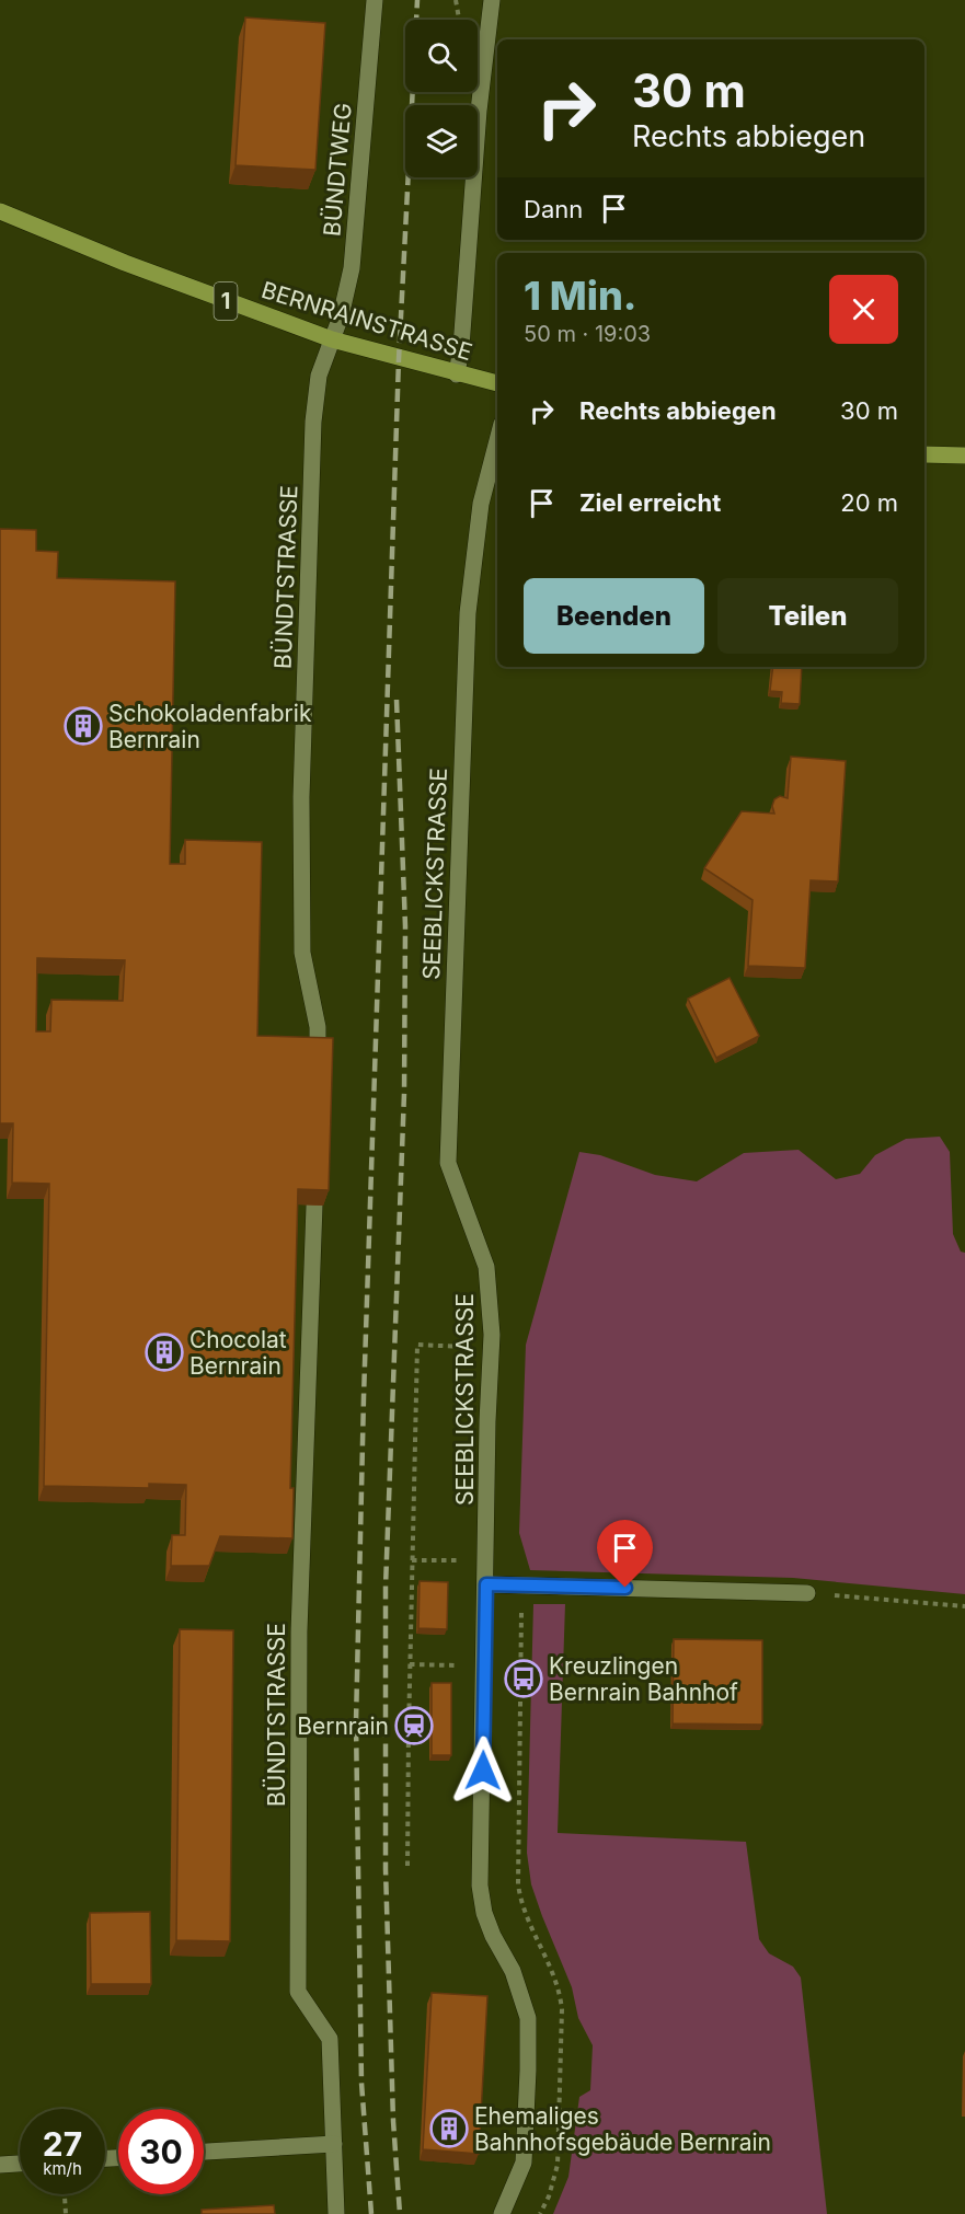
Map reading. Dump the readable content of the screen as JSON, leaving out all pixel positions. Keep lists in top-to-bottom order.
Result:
{
  "streets": {
    "main road": ["1", "BERNRAINSTRASSE"],
    "street": ["BÜNDTWEG", "BÜNDTSTRASSE", "SEEBLICKSTRASSE"]
  },
  "crossings": [
    ["BÜNDTWEG", "BERNRAINSTRASSE"],
    ["BÜNDTWEG", "BÜNDTSTRASSE"],
    ["BERNRAINSTRASSE", "BÜNDTSTRASSE"]
  ],
  "places": {
    "building": ["Schokoladenfabrik Bernrain", "Chocolat Bernrain", "Ehemaliges Bahnhofsgebäude Bernrain"],
    "bus stop": ["Kreuzlingen Bernrain Bahnhof"],
    "station": ["Bernrain"]
  },
  "page": {
    "turn": ["30 m", "Rechts abbiegen"],
    "then": "Dann",
    "heading": ["1 Min.", "50 m · 19:03"],
    "list": [
      {
        "name": "Rechts abbiegen",
        "value": "30 m"
      },
      {
        "name": "Ziel erreicht",
        "value": "20 m"
      }
    ],
    "buttons": ["Beenden", "Teilen"],
    "speed": "27 km/h",
    "limit": "30"
  }
}
